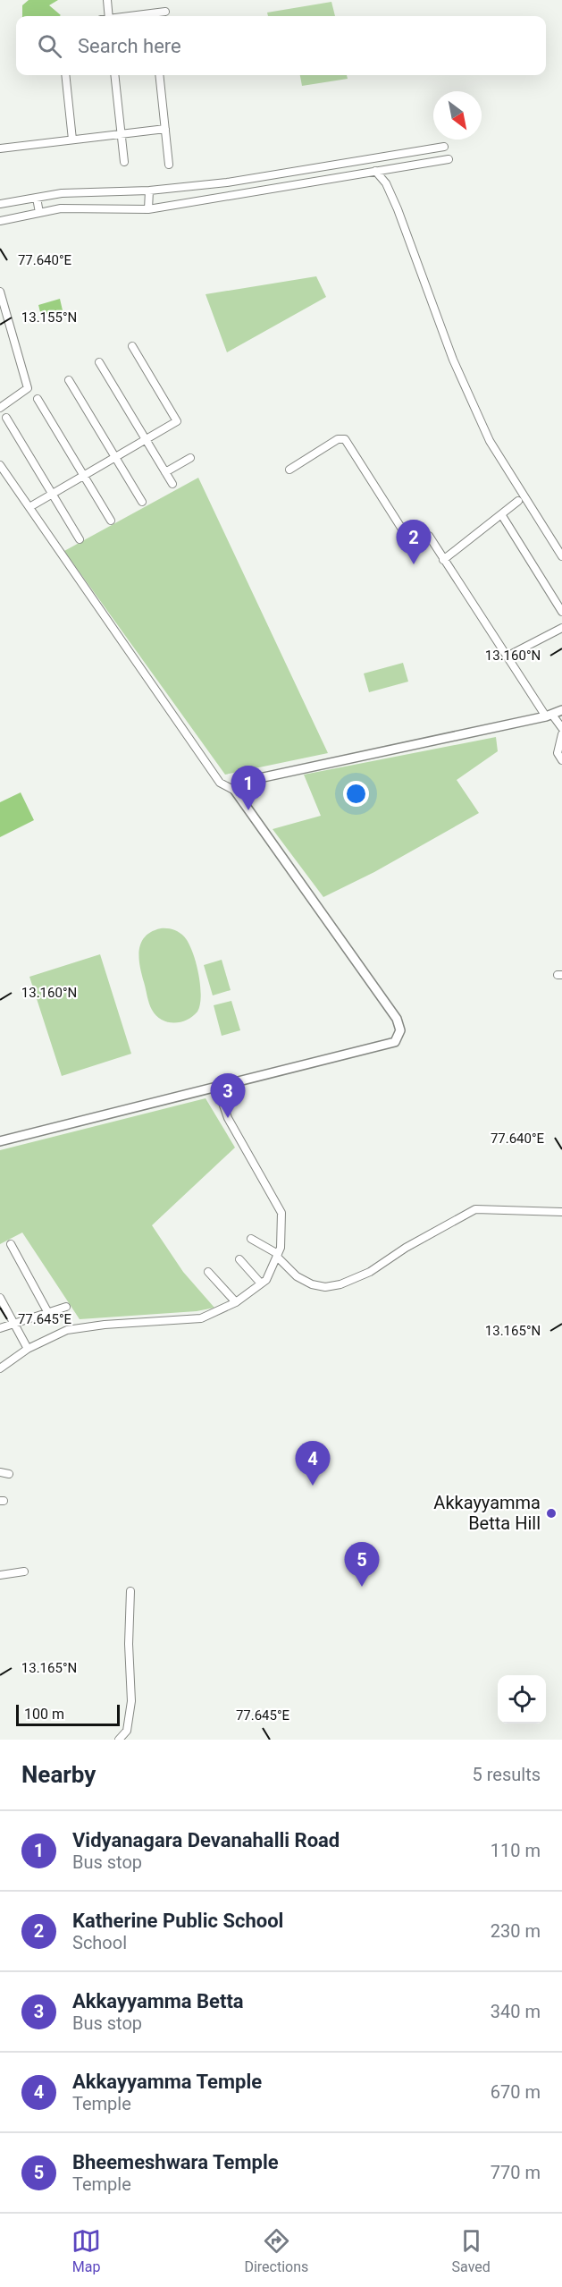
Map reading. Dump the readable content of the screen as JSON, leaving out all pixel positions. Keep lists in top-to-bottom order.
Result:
{
  "places": ["Akkayyamma Betta Hill"],
  "scale_bar": "100 m",
  "north": "bottom right",
  "page": {
    "search": "Search here",
    "pins": [
      "2",
      "1",
      "3",
      "4",
      "5"
    ],
    "scale": "100 m",
    "heading": ["Nearby", "5 results"],
    "list": [
      {
        "mark": "1",
        "name": "Vidyanagara Devanahalli Road",
        "note": "Bus stop",
        "value": "110 m"
      },
      {
        "mark": "2",
        "name": "Katherine Public School",
        "note": "School",
        "value": "230 m"
      },
      {
        "mark": "3",
        "name": "Akkayyamma Betta",
        "note": "Bus stop",
        "value": "340 m"
      },
      {
        "mark": "4",
        "name": "Akkayyamma Temple",
        "note": "Temple",
        "value": "670 m"
      },
      {
        "mark": "5",
        "name": "Bheemeshwara Temple",
        "note": "Temple",
        "value": "770 m"
      }
    ],
    "nav": ["Map", "Directions", "Saved"]
  },
  "coordinates": [
    "77.640°E",
    "13.155°N",
    "13.160°N",
    "77.645°E",
    "13.165°N"
  ]
}
